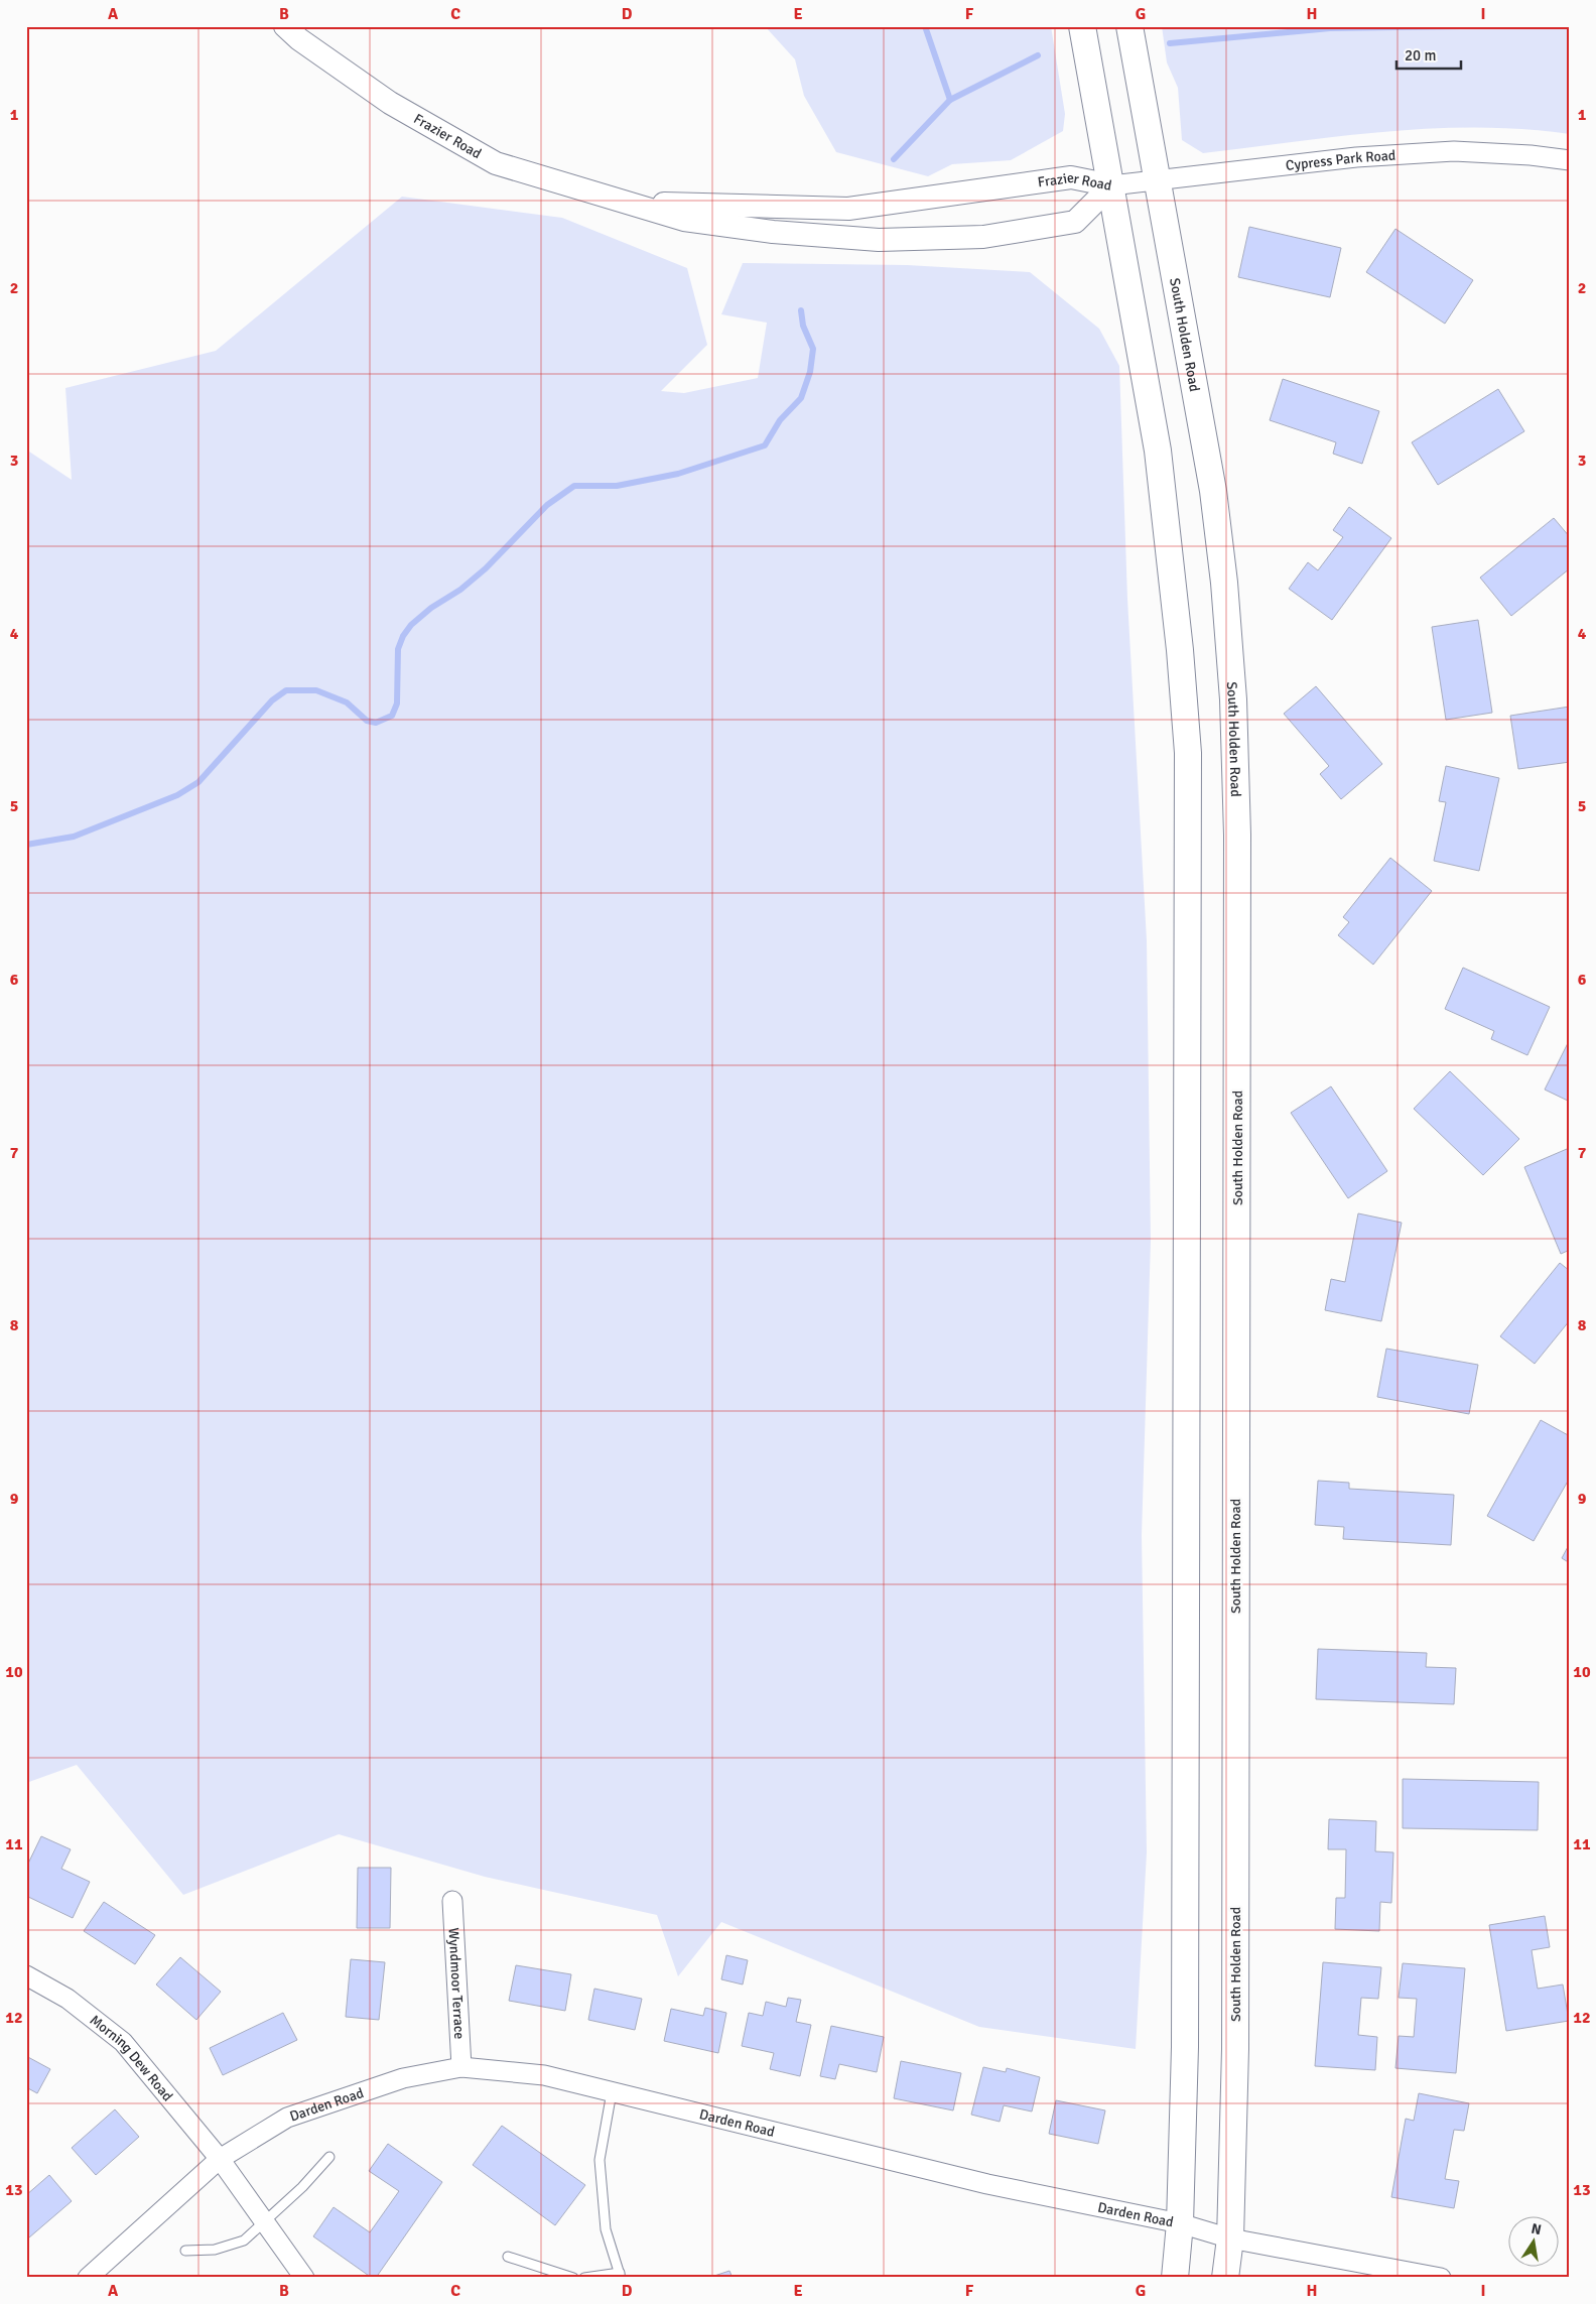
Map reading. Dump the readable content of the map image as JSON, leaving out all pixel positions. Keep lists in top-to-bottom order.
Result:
{
  "streets": {
    "main road": ["South Holden Road"],
    "street": [
      "Frazier Road",
      "Cypress Park Road",
      "Wyndmoor Terrace",
      "Morning Dew Road",
      "Darden Road"
    ]
  },
  "crossings": [
    ["Frazier Road", "Cypress Park Road"],
    ["Cypress Park Road", "South Holden Road"],
    ["South Holden Road", "Darden Road"],
    ["Wyndmoor Terrace", "Darden Road"],
    ["Morning Dew Road", "Darden Road"]
  ],
  "scale_bar": "20 m",
  "north": "top",
  "grid": {
    "columns": [
      "A",
      "B",
      "C",
      "D",
      "E",
      "F",
      "G",
      "H",
      "I"
    ],
    "rows": [
      "1",
      "2",
      "3",
      "4",
      "5",
      "6",
      "7",
      "8",
      "9",
      "10",
      "11",
      "12",
      "13"
    ]
  }
}
